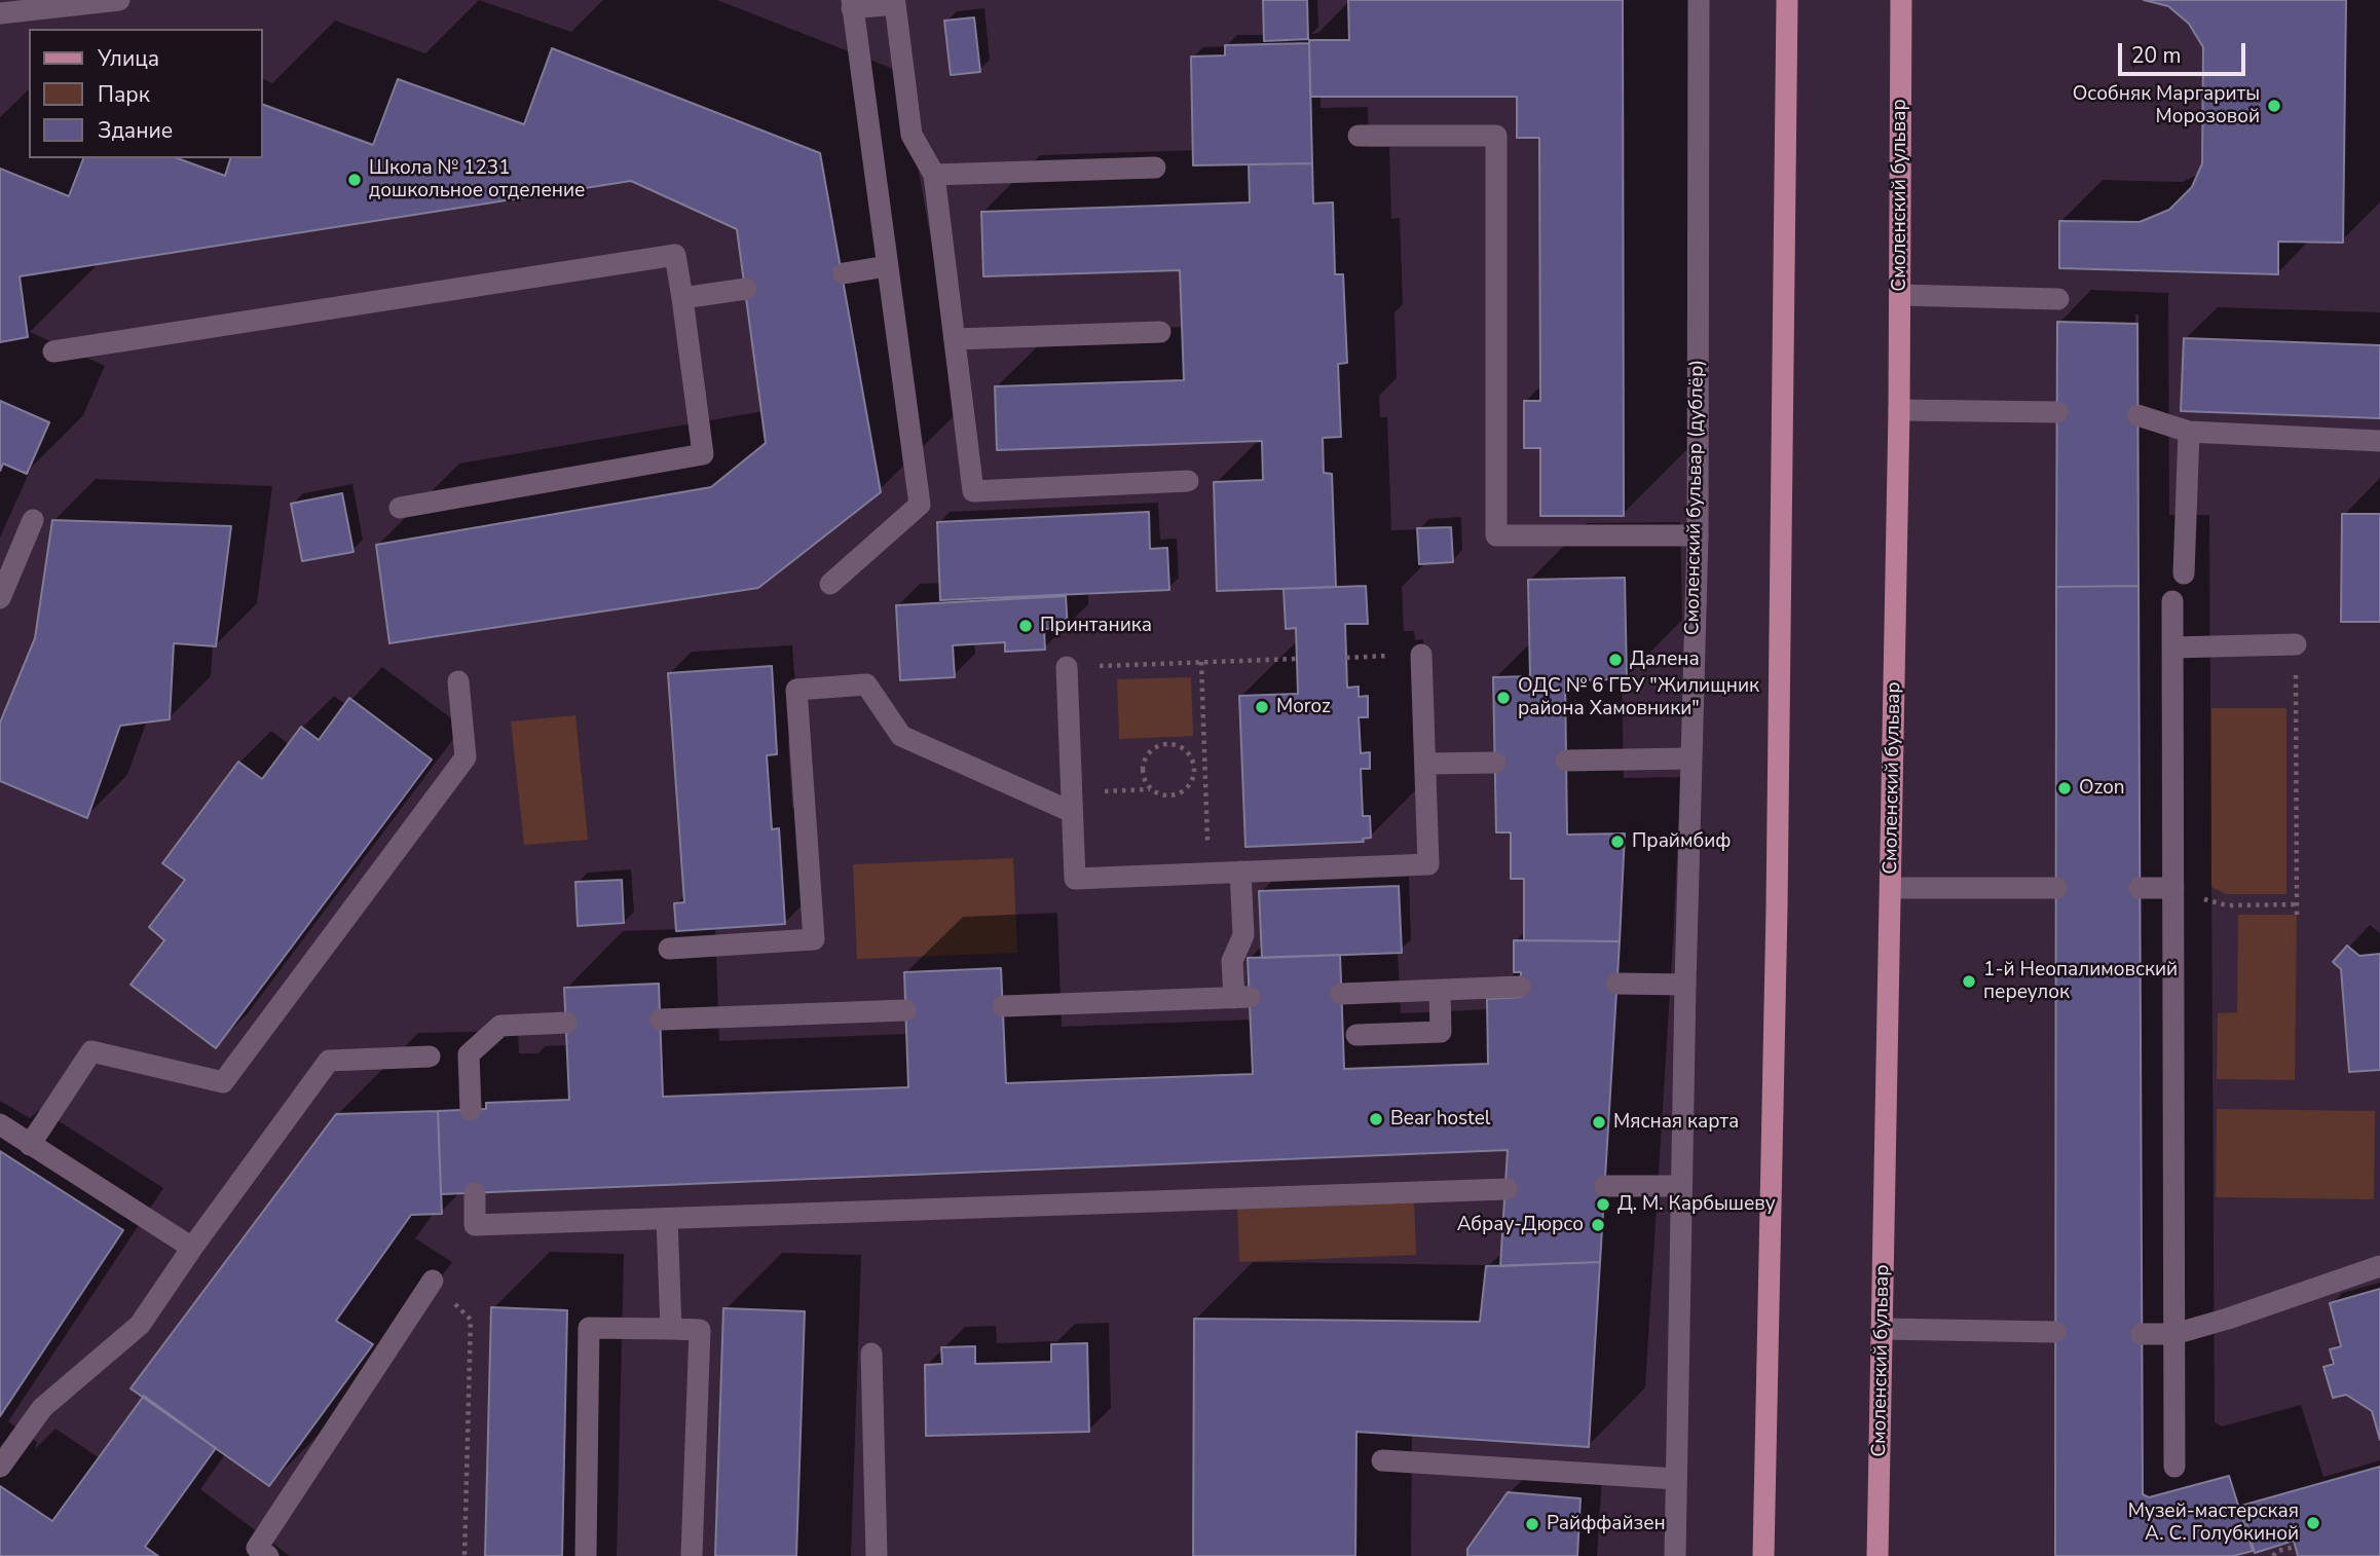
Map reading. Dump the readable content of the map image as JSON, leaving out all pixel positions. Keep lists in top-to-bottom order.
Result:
{
  "streets": {
    "main road": ["Смоленский бульвар"],
    "street": ["Смоленский бульвар (дублёр)"]
  },
  "places": [
    "Особняк Маргариты Морозовой",
    "Школа № 1231 дошкольное отделение",
    "Принтаника",
    "Далена",
    "ОДС № 6 ГБУ \"Жилищник района Хамовники\"",
    "Moroz",
    "Ozon",
    "Праймбиф",
    "1-й Неопалимовский переулок",
    "Bear hostel",
    "Мясная карта",
    "Д. М. Карбышеву",
    "Абрау-Дюрсо",
    "Музей-мастерская А. С. Голубкиной",
    "Райффайзен"
  ],
  "legend": ["Улица", "Парк", "Здание"],
  "scale_bar": "20 m"
}
